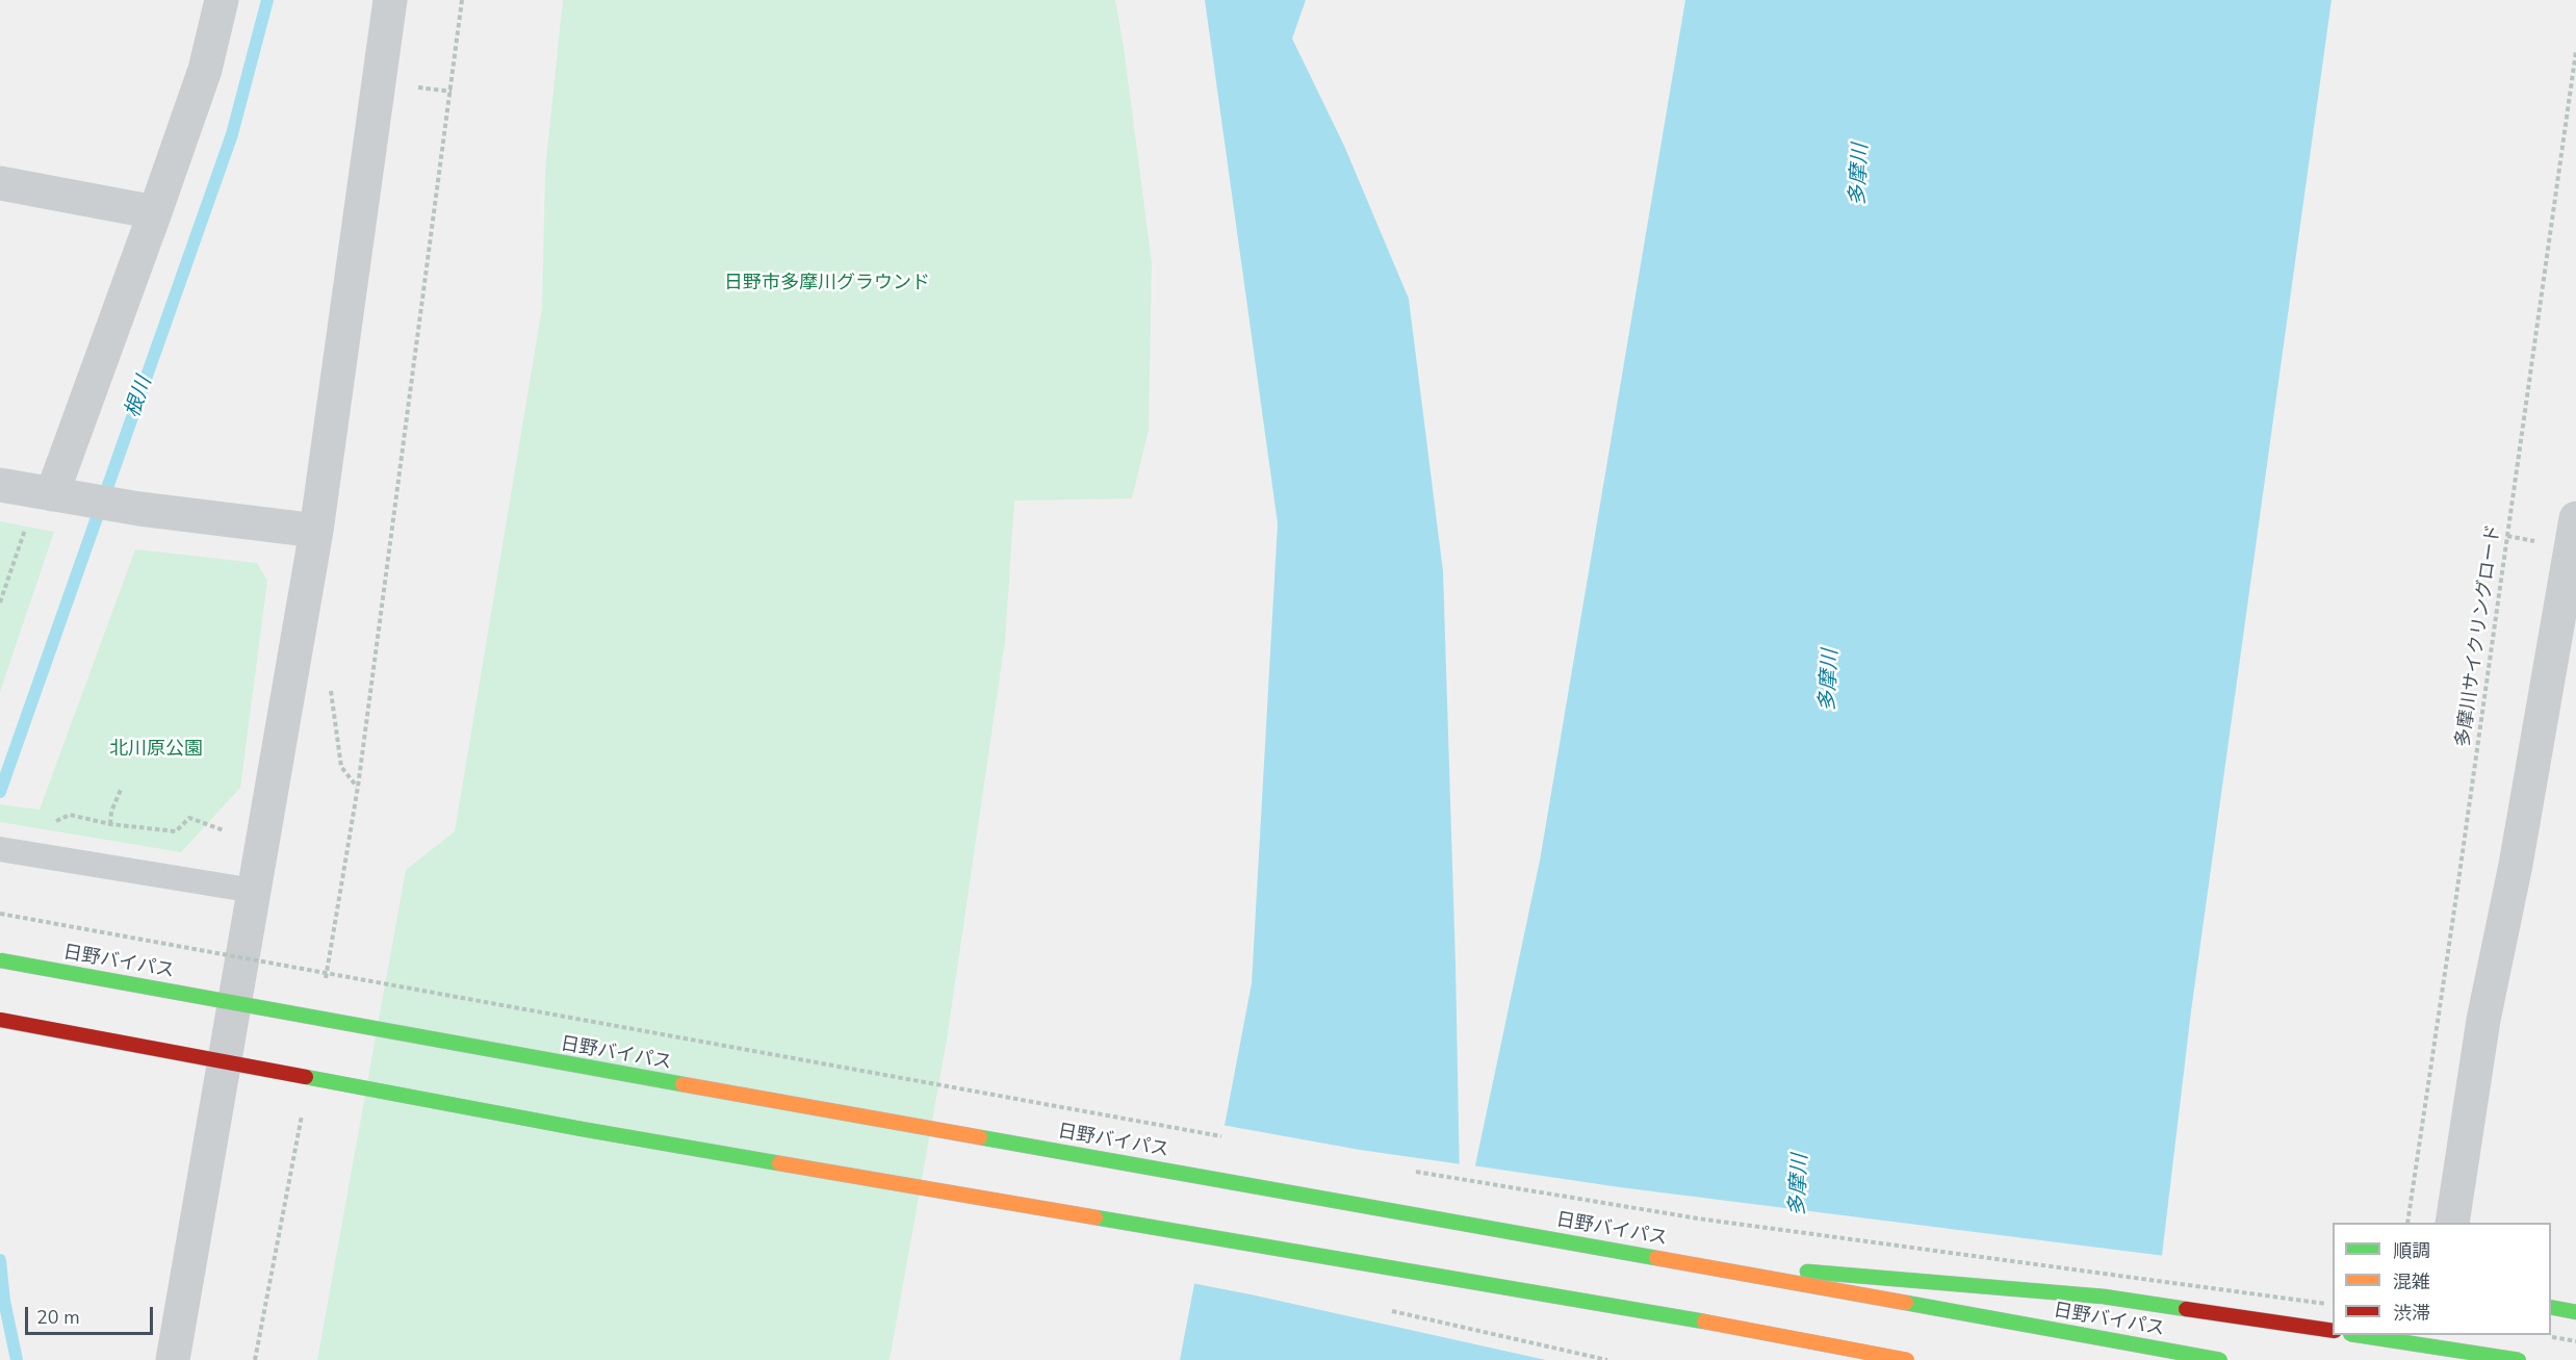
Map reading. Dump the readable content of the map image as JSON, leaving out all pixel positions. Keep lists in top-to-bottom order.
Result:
{
  "streets": {
    "highway": ["日野バイパス"],
    "path": ["多摩川サイクリングロード"]
  },
  "water": ["多摩川", "根川"],
  "parks": ["日野市多摩川グラウンド", "北川原公園"],
  "legend": ["順調", "混雑", "渋滞"],
  "scale_bar": "20 m"
}
